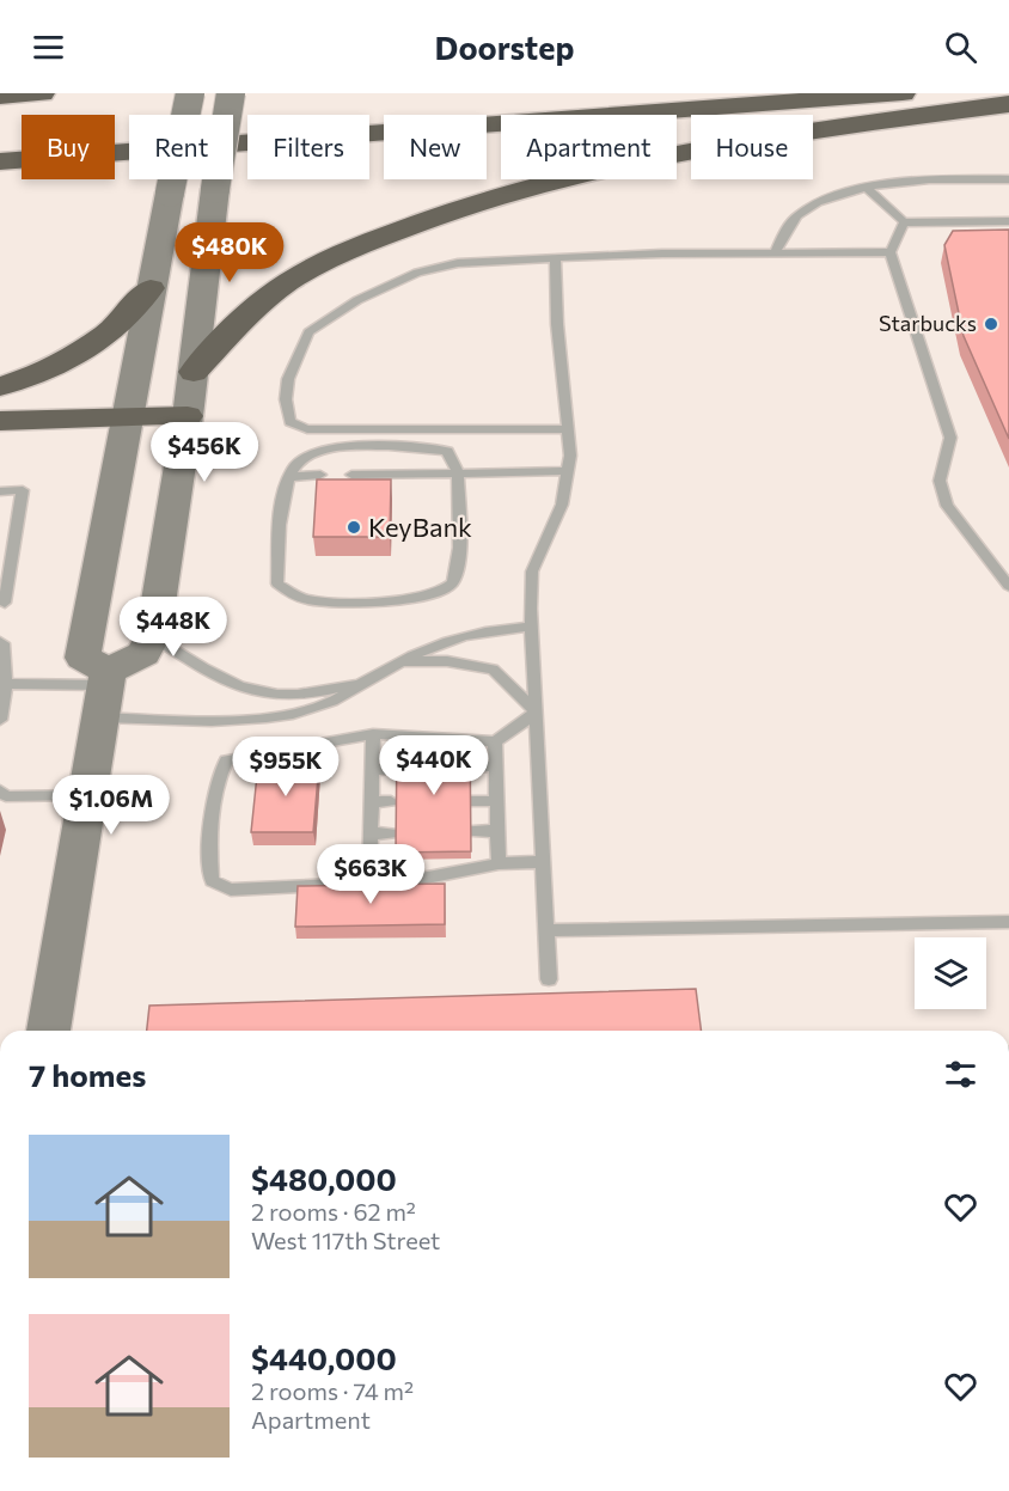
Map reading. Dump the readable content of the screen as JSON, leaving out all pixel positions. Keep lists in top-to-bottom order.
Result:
{
  "places": ["Starbucks", "KeyBank"],
  "page": {
    "header": "Doorstep",
    "chip": [
      "Buy",
      "Rent",
      "Filters",
      "New",
      "Apartment",
      "House"
    ],
    "price": [
      "$480K",
      "$456K",
      "$448K",
      "$440K",
      "$955K",
      "$1.06M",
      "$663K"
    ],
    "heading": "7 homes",
    "list": [
      {
        "name": "$480,000",
        "note": "2 rooms · 62 m² · West 117th Street"
      },
      {
        "name": "$440,000",
        "note": "2 rooms · 74 m² · Apartment"
      }
    ]
  }
}
